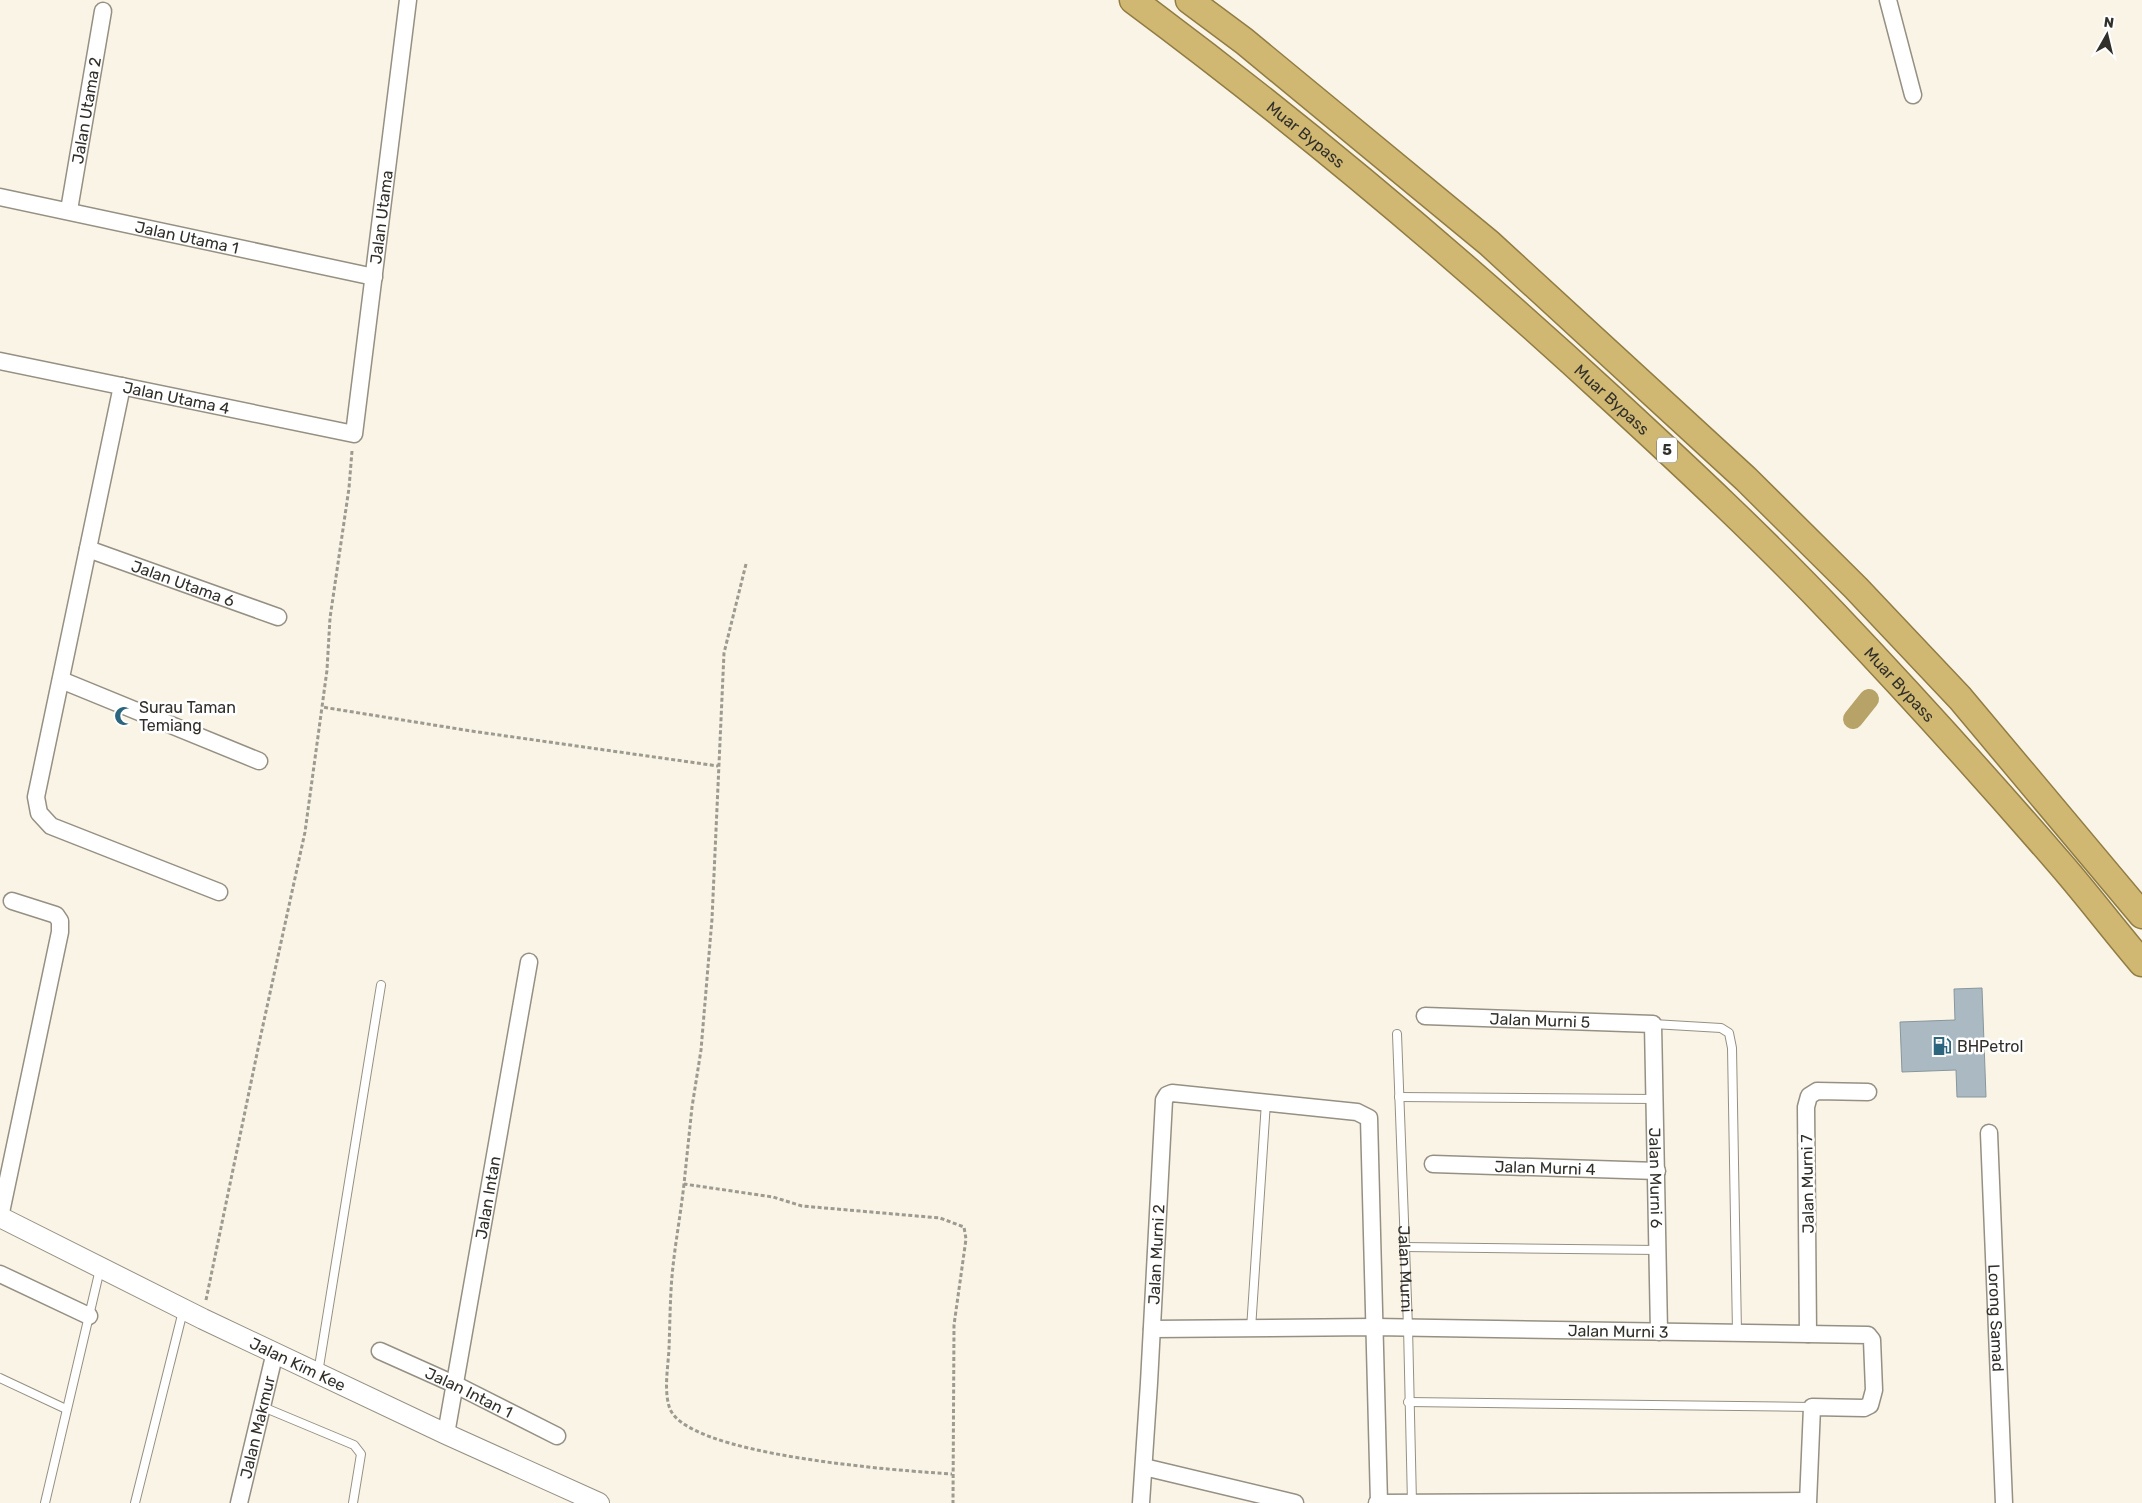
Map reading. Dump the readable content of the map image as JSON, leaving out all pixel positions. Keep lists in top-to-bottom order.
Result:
{
  "streets": {
    "highway": ["Muar Bypass", "5"],
    "street": [
      "Jalan Utama 2",
      "Jalan Utama",
      "Jalan Utama 1",
      "Jalan Utama 4",
      "Jalan Utama 6",
      "Jalan Murni 5",
      "Jalan Murni 4",
      "Jalan Murni 6",
      "Jalan Murni 7",
      "Jalan Intan",
      "Jalan Murni 2",
      "Jalan Murni",
      "Lorong Samad",
      "Jalan Murni 3",
      "Jalan Kim Kee",
      "Jalan Intan 1",
      "Jalan Makmur"
    ]
  },
  "crossings": [
    ["Jalan Utama 2", "Jalan Utama 1"],
    ["Jalan Utama", "Jalan Utama 1"],
    ["Jalan Utama", "Jalan Utama 4"],
    ["Jalan Murni 5", "Jalan Murni 6"],
    ["Jalan Murni 4", "Jalan Murni 6"],
    ["Jalan Murni 6", "Jalan Murni 3"],
    ["Jalan Murni 7", "Jalan Murni 3"],
    ["Jalan Intan", "Jalan Kim Kee"],
    ["Jalan Intan", "Jalan Intan 1"],
    ["Jalan Murni 2", "Jalan Murni"],
    ["Jalan Murni 2", "Jalan Murni 3"],
    ["Jalan Murni", "Jalan Murni 3"],
    ["Jalan Kim Kee", "Jalan Makmur"]
  ],
  "places": {
    "mosque": ["Surau Taman Temiang"],
    "fuel station": ["BHPetrol"]
  },
  "north": "top"
}
